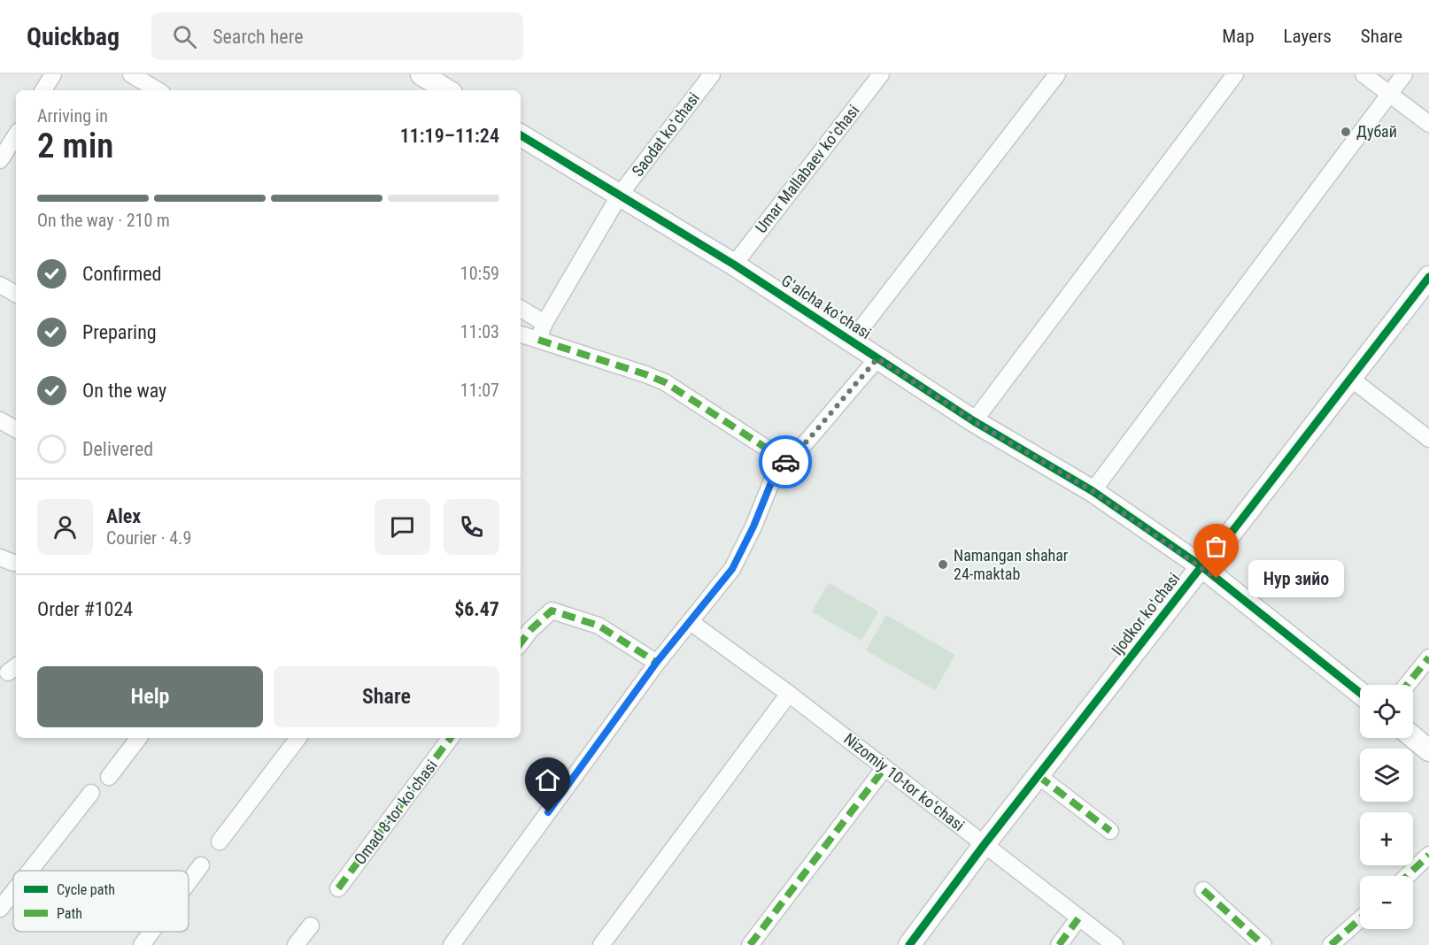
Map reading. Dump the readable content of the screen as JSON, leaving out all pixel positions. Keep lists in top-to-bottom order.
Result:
{
  "streets": {
    "street": [
      "Saodat koʻchasi",
      "Umar Mallabaev koʻchasi",
      "Gʻalcha koʻchasi",
      "Ijodkor koʻchasi",
      "Nizomiy 10-tor koʻchasi",
      "Omad 8-tor koʻchasi"
    ]
  },
  "crossings": [
    ["Saodat koʻchasi", "Gʻalcha koʻchasi"],
    ["Umar Mallabaev koʻchasi", "Gʻalcha koʻchasi"],
    ["Gʻalcha koʻchasi", "Ijodkor koʻchasi"],
    ["Ijodkor koʻchasi", "Nizomiy 10-tor koʻchasi"]
  ],
  "places": ["Дубай", "Namangan shahar 24-maktab", "Нур зийо"],
  "legend": ["Cycle path", "Path"],
  "page": {
    "header": "Quickbag",
    "search": "Search here",
    "nav": ["Map", "Layers", "Share"],
    "heading": ["2 min", "Arriving in", "11:19–11:24"],
    "panel": [
      "Alex",
      "Courier · 4.9",
      "Order #1024",
      "$6.47"
    ],
    "bar": "On the way · 210 m",
    "list": [
      ["Confirmed", "10:59"],
      ["Preparing", "11:03"],
      ["On the way", "11:07"],
      "Delivered"
    ],
    "bubble": "Нур зийо",
    "buttons": ["Help", "Share"],
    "map_buttons": ["+", "−"]
  }
}
